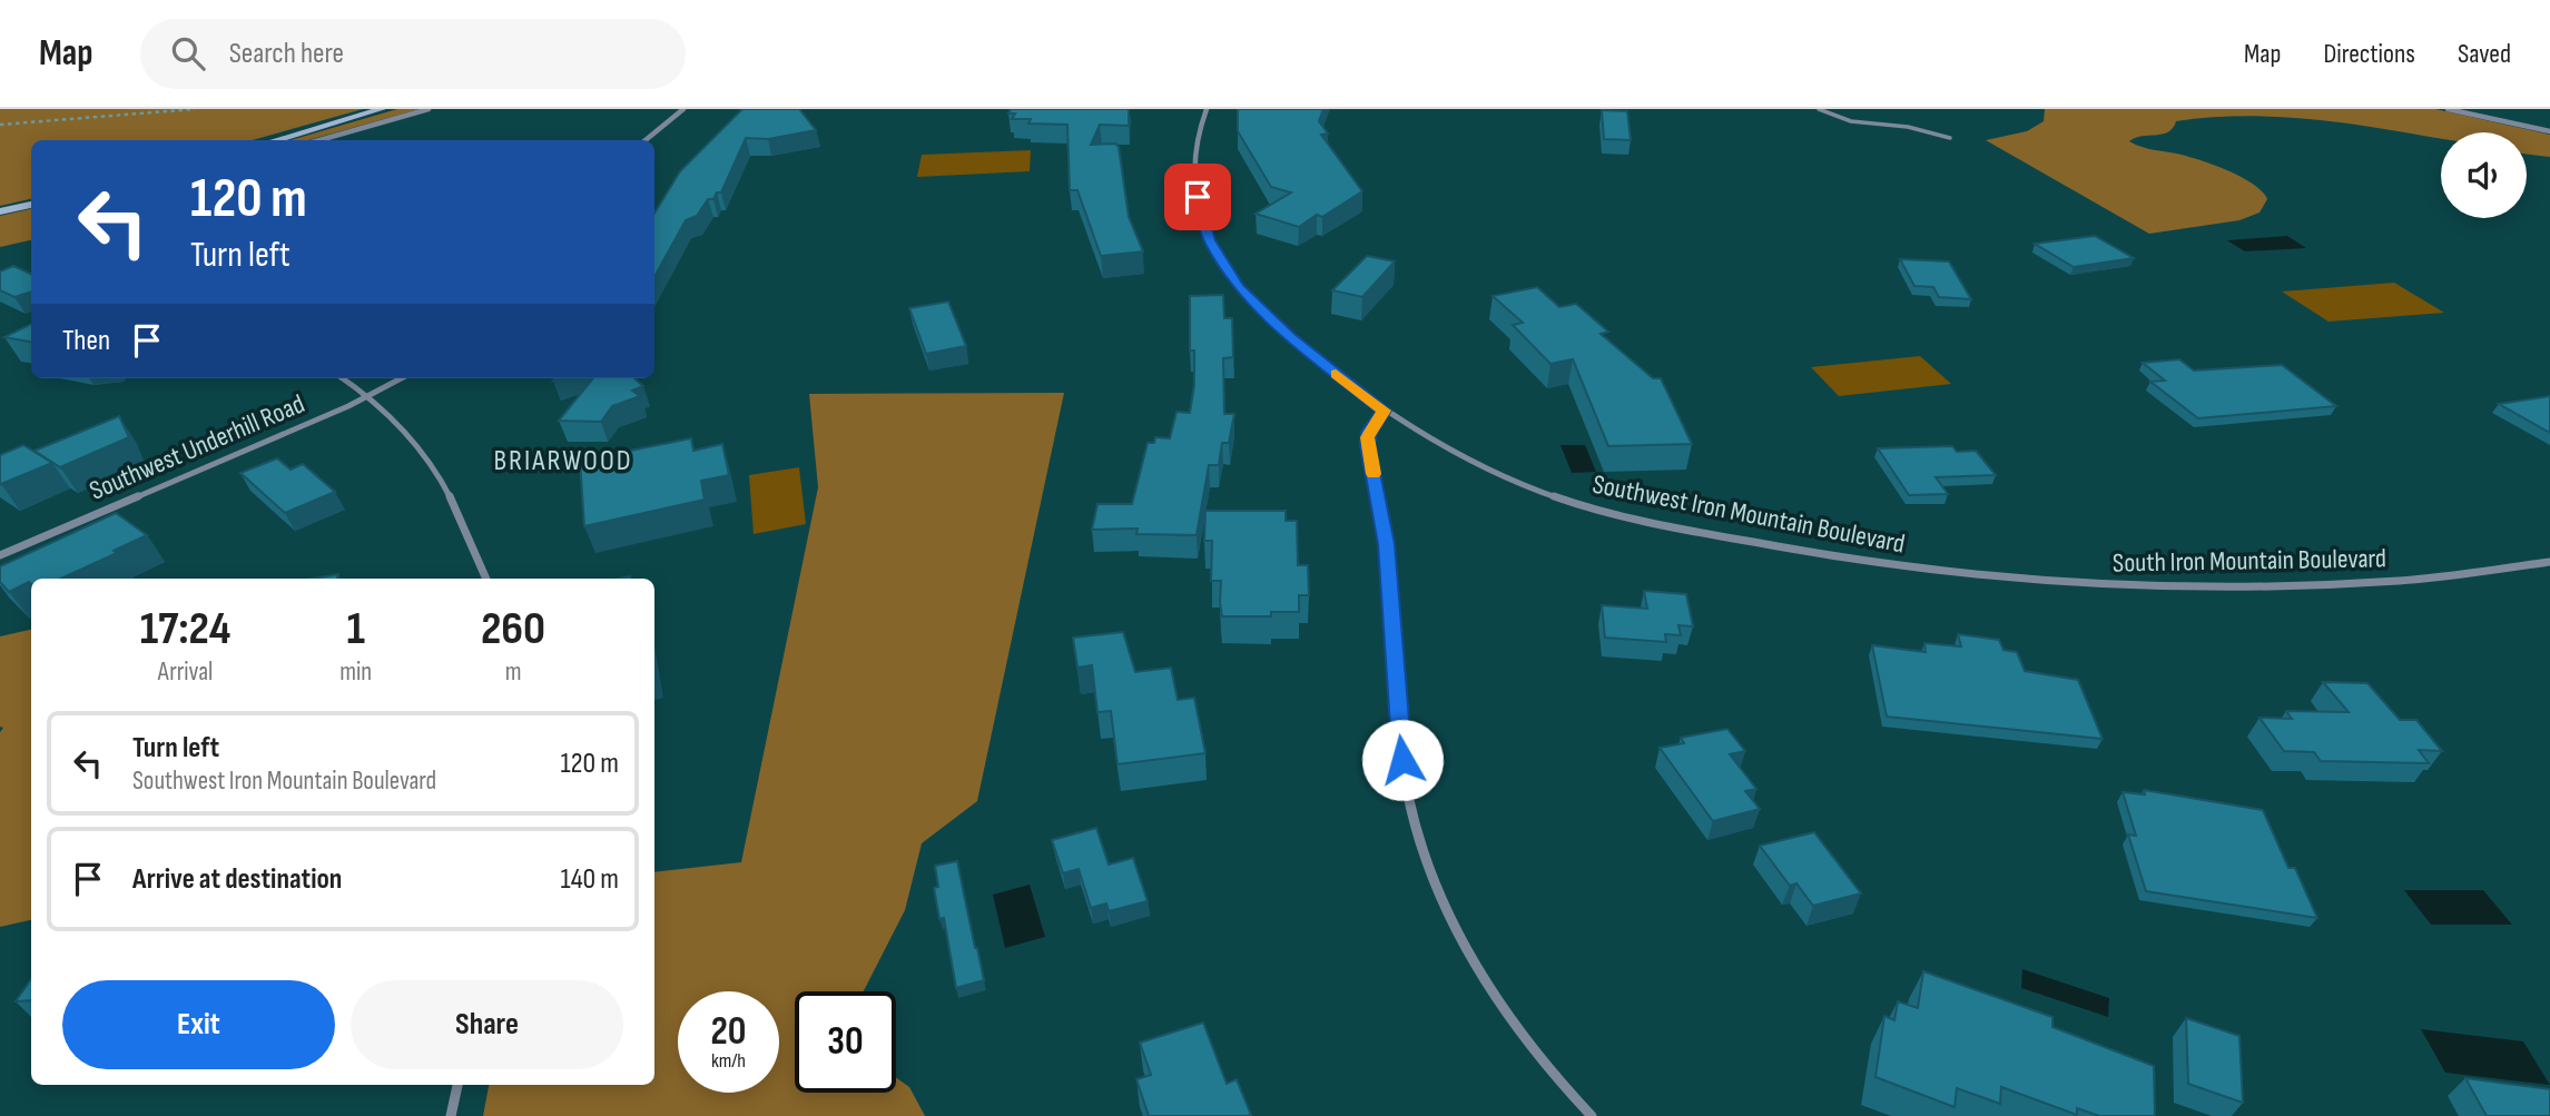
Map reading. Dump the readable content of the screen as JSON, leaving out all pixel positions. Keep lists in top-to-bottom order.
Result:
{
  "streets": {
    "street": ["Southwest Underhill Road", "Southwest Iron Mountain Boulevard", "South Iron Mountain Boulevard"]
  },
  "crossings": [
    ["Southwest Iron Mountain Boulevard", "South Iron Mountain Boulevard"]
  ],
  "districts": ["BRIARWOOD"],
  "page": {
    "header": "Map",
    "search": "Search here",
    "nav": ["Map", "Directions", "Saved"],
    "turn": ["120 m", "Turn left"],
    "then": "Then",
    "eta": [
      "17:24",
      "Arrival",
      "1",
      "min",
      "260",
      "m"
    ],
    "list": [
      {
        "name": "Turn left",
        "note": "Southwest Iron Mountain Boulevard",
        "value": "120 m"
      },
      {
        "name": "Arrive at destination",
        "value": "140 m"
      }
    ],
    "buttons": ["Exit", "Share"],
    "speed": "20 km/h",
    "limit": "30"
  }
}
